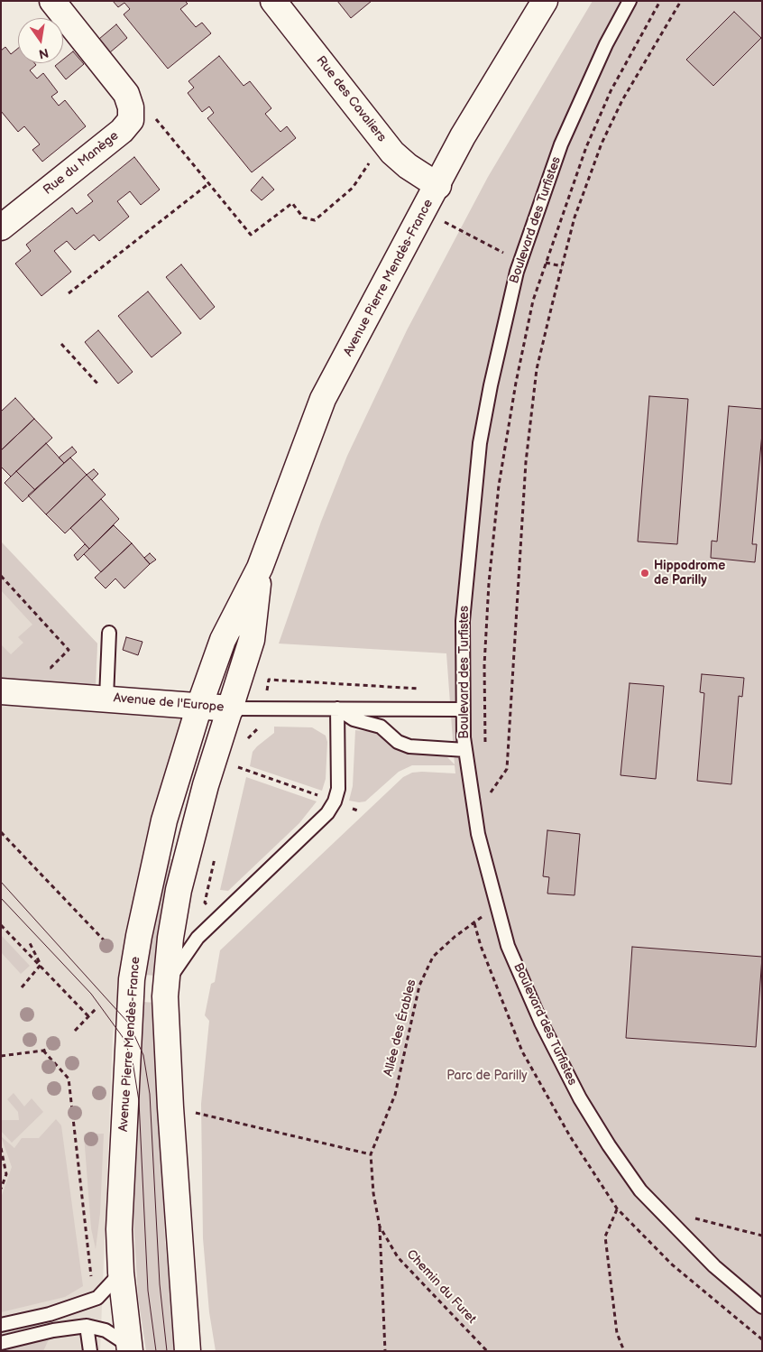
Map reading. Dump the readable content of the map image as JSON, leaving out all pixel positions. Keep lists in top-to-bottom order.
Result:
{
  "streets": {
    "main road": [
      "Rue des Cavaliers",
      "Rue du Manège",
      "Avenue Pierre Mendès-France",
      "Avenue de l'Europe"
    ],
    "lane": ["Boulevard des Turfistes"],
    "path": ["Allée des Érables", "Chemin du Furet"]
  },
  "crossings": [
    ["Rue des Cavaliers", "Avenue Pierre Mendès-France"],
    ["Boulevard des Turfistes", "Allée des Érables"],
    ["Avenue Pierre Mendès-France", "Avenue de l'Europe"],
    ["Allée des Érables", "Chemin du Furet"]
  ],
  "parks": ["Parc de Parilly"],
  "places": ["Hippodrome de Parilly"],
  "north": "bottom"
}
